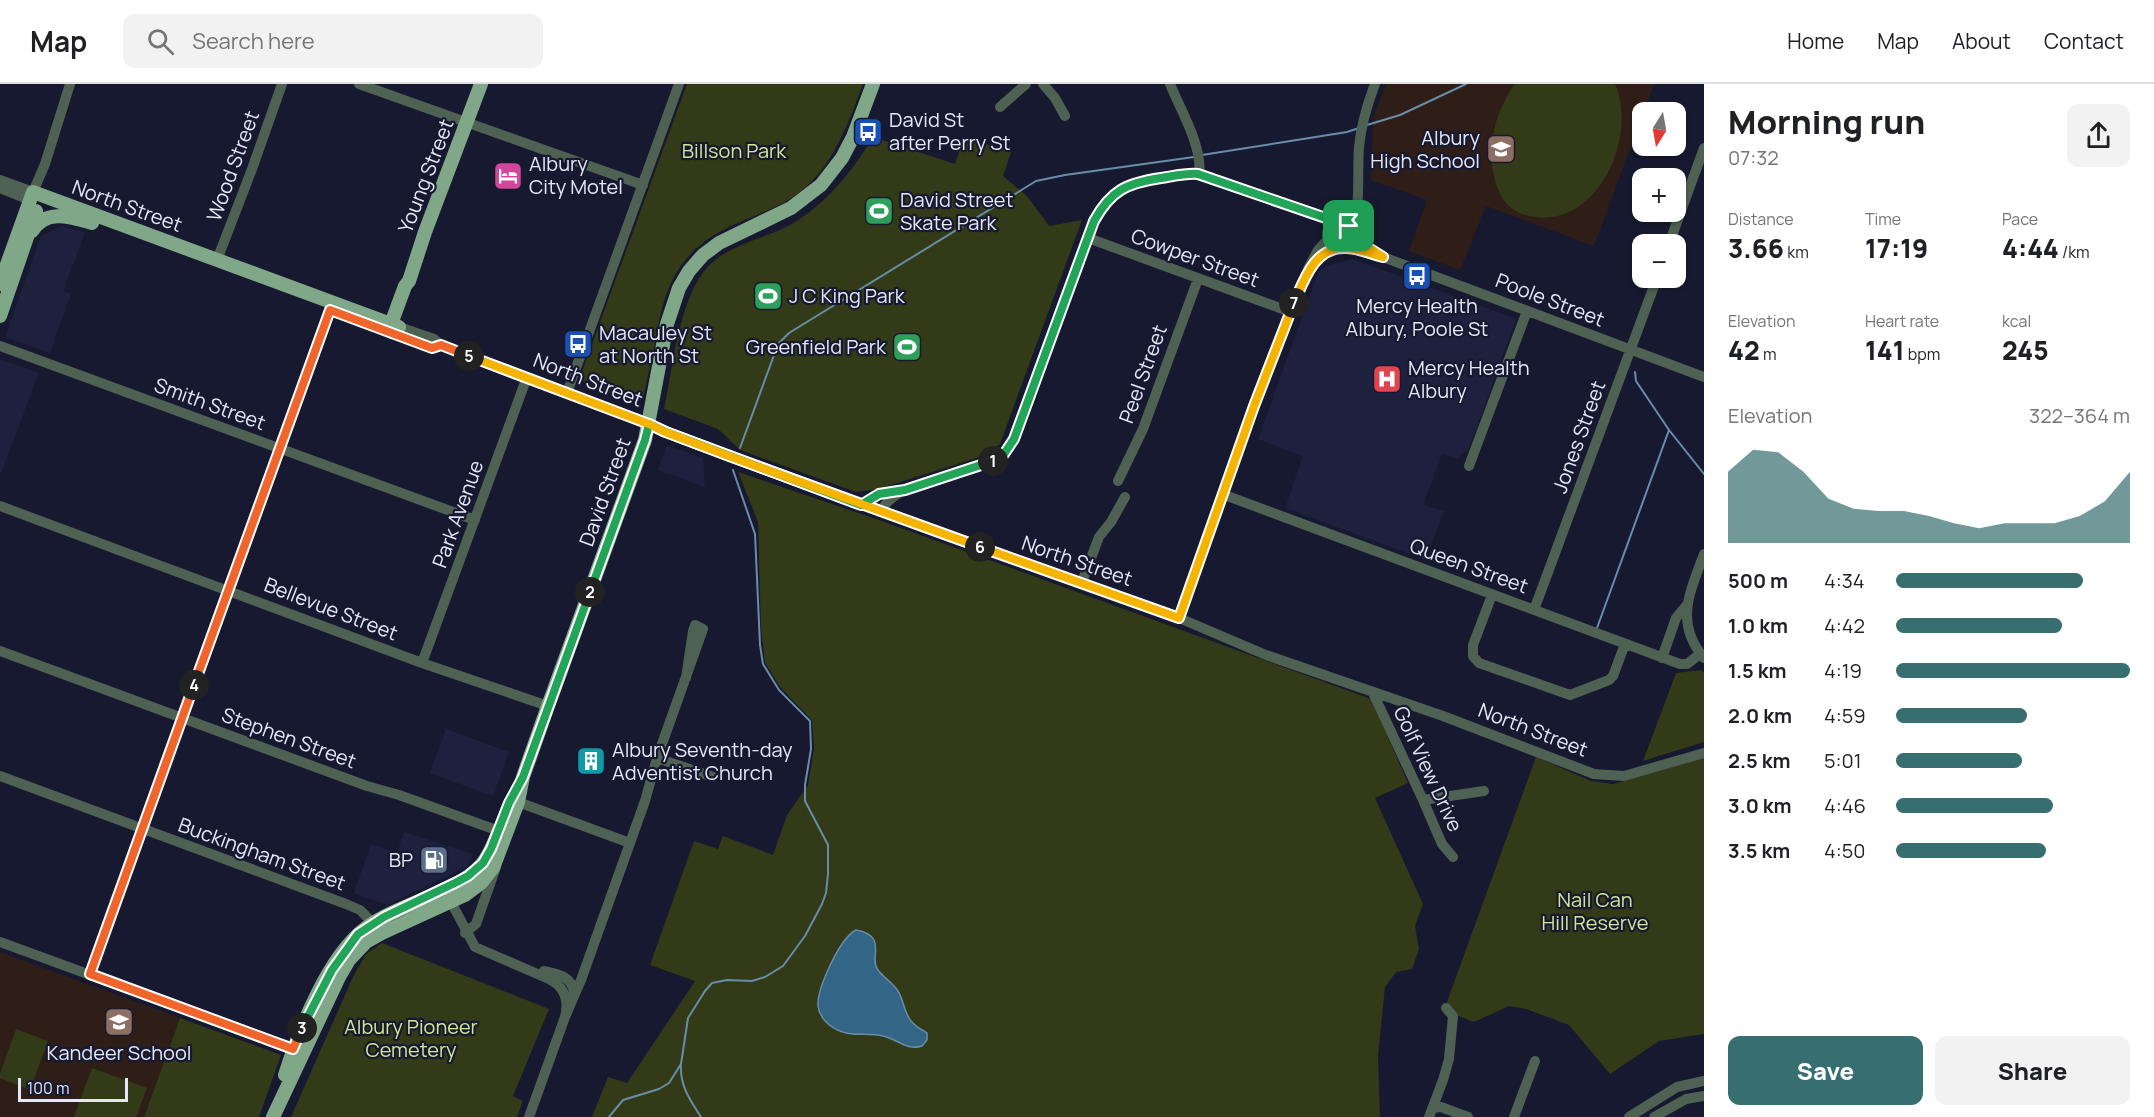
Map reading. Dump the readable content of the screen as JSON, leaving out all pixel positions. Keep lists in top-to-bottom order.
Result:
{
  "streets": {
    "main road": ["Young Street", "North Street", "David Street"],
    "street": [
      "Wood Street",
      "Cowper Street",
      "Poole Street",
      "Peel Street",
      "Smith Street",
      "Jones Street",
      "Park Avenue",
      "Queen Street",
      "Bellevue Street",
      "Stephen Street",
      "Golf View Drive",
      "Buckingham Street"
    ]
  },
  "crossings": [
    ["Wood Street", "North Street"],
    ["Young Street", "North Street"],
    ["North Street", "David Street"],
    ["North Street", "Park Avenue"],
    ["North Street", "Golf View Drive"],
    ["Cowper Street", "Peel Street"],
    ["Poole Street", "Jones Street"],
    ["Smith Street", "Park Avenue"],
    ["Jones Street", "Queen Street"],
    ["David Street", "Bellevue Street"],
    ["David Street", "Stephen Street"],
    ["David Street", "Buckingham Street"],
    ["Park Avenue", "Bellevue Street"]
  ],
  "parks": ["Billson Park", "Nail Can Hill Reserve", "Albury Pioneer Cemetery"],
  "places": {
    "bus stop": ["David St after Perry St", "Mercy Health Albury, Poole St", "Macauley St at North St"],
    "school or university": ["Albury High School", "Kandeer School"],
    "hotel": ["Albury City Motel"],
    "sports": ["David Street Skate Park", "J C King Park", "Greenfield Park"],
    "hospital": ["Mercy Health Albury"],
    "building": ["Albury Seventh-day Adventist Church"],
    "fuel station": ["BP"]
  },
  "scale_bar": "100 m",
  "north": "bottom",
  "page": {
    "header": "Map",
    "search": "Search here",
    "nav": [
      "Home",
      "Map",
      "About",
      "Contact"
    ],
    "heading": ["Morning run", "07:32"],
    "map_buttons": ["+", "−"],
    "stats": [
      ["Distance", "3.66 km"],
      ["Time", "17:19"],
      ["Pace", "4:44 /km"],
      ["Elevation", "42 m"],
      ["Heart rate", "141 bpm"],
      ["kcal", "245"]
    ],
    "pins": [
      "7",
      "5",
      "1",
      "6",
      "2",
      "4",
      "3"
    ],
    "chart": ["Elevation", "322–364 m"],
    "list": [
      {
        "name": "500 m",
        "note": "4:34"
      },
      {
        "name": "1.0 km",
        "note": "4:42"
      },
      {
        "name": "1.5 km",
        "note": "4:19"
      },
      {
        "name": "2.0 km",
        "note": "4:59"
      },
      {
        "name": "2.5 km",
        "note": "5:01"
      },
      {
        "name": "3.0 km",
        "note": "4:46"
      },
      {
        "name": "3.5 km",
        "note": "4:50"
      }
    ],
    "buttons": ["Save", "Share"],
    "scale": "100 m"
  }
}
